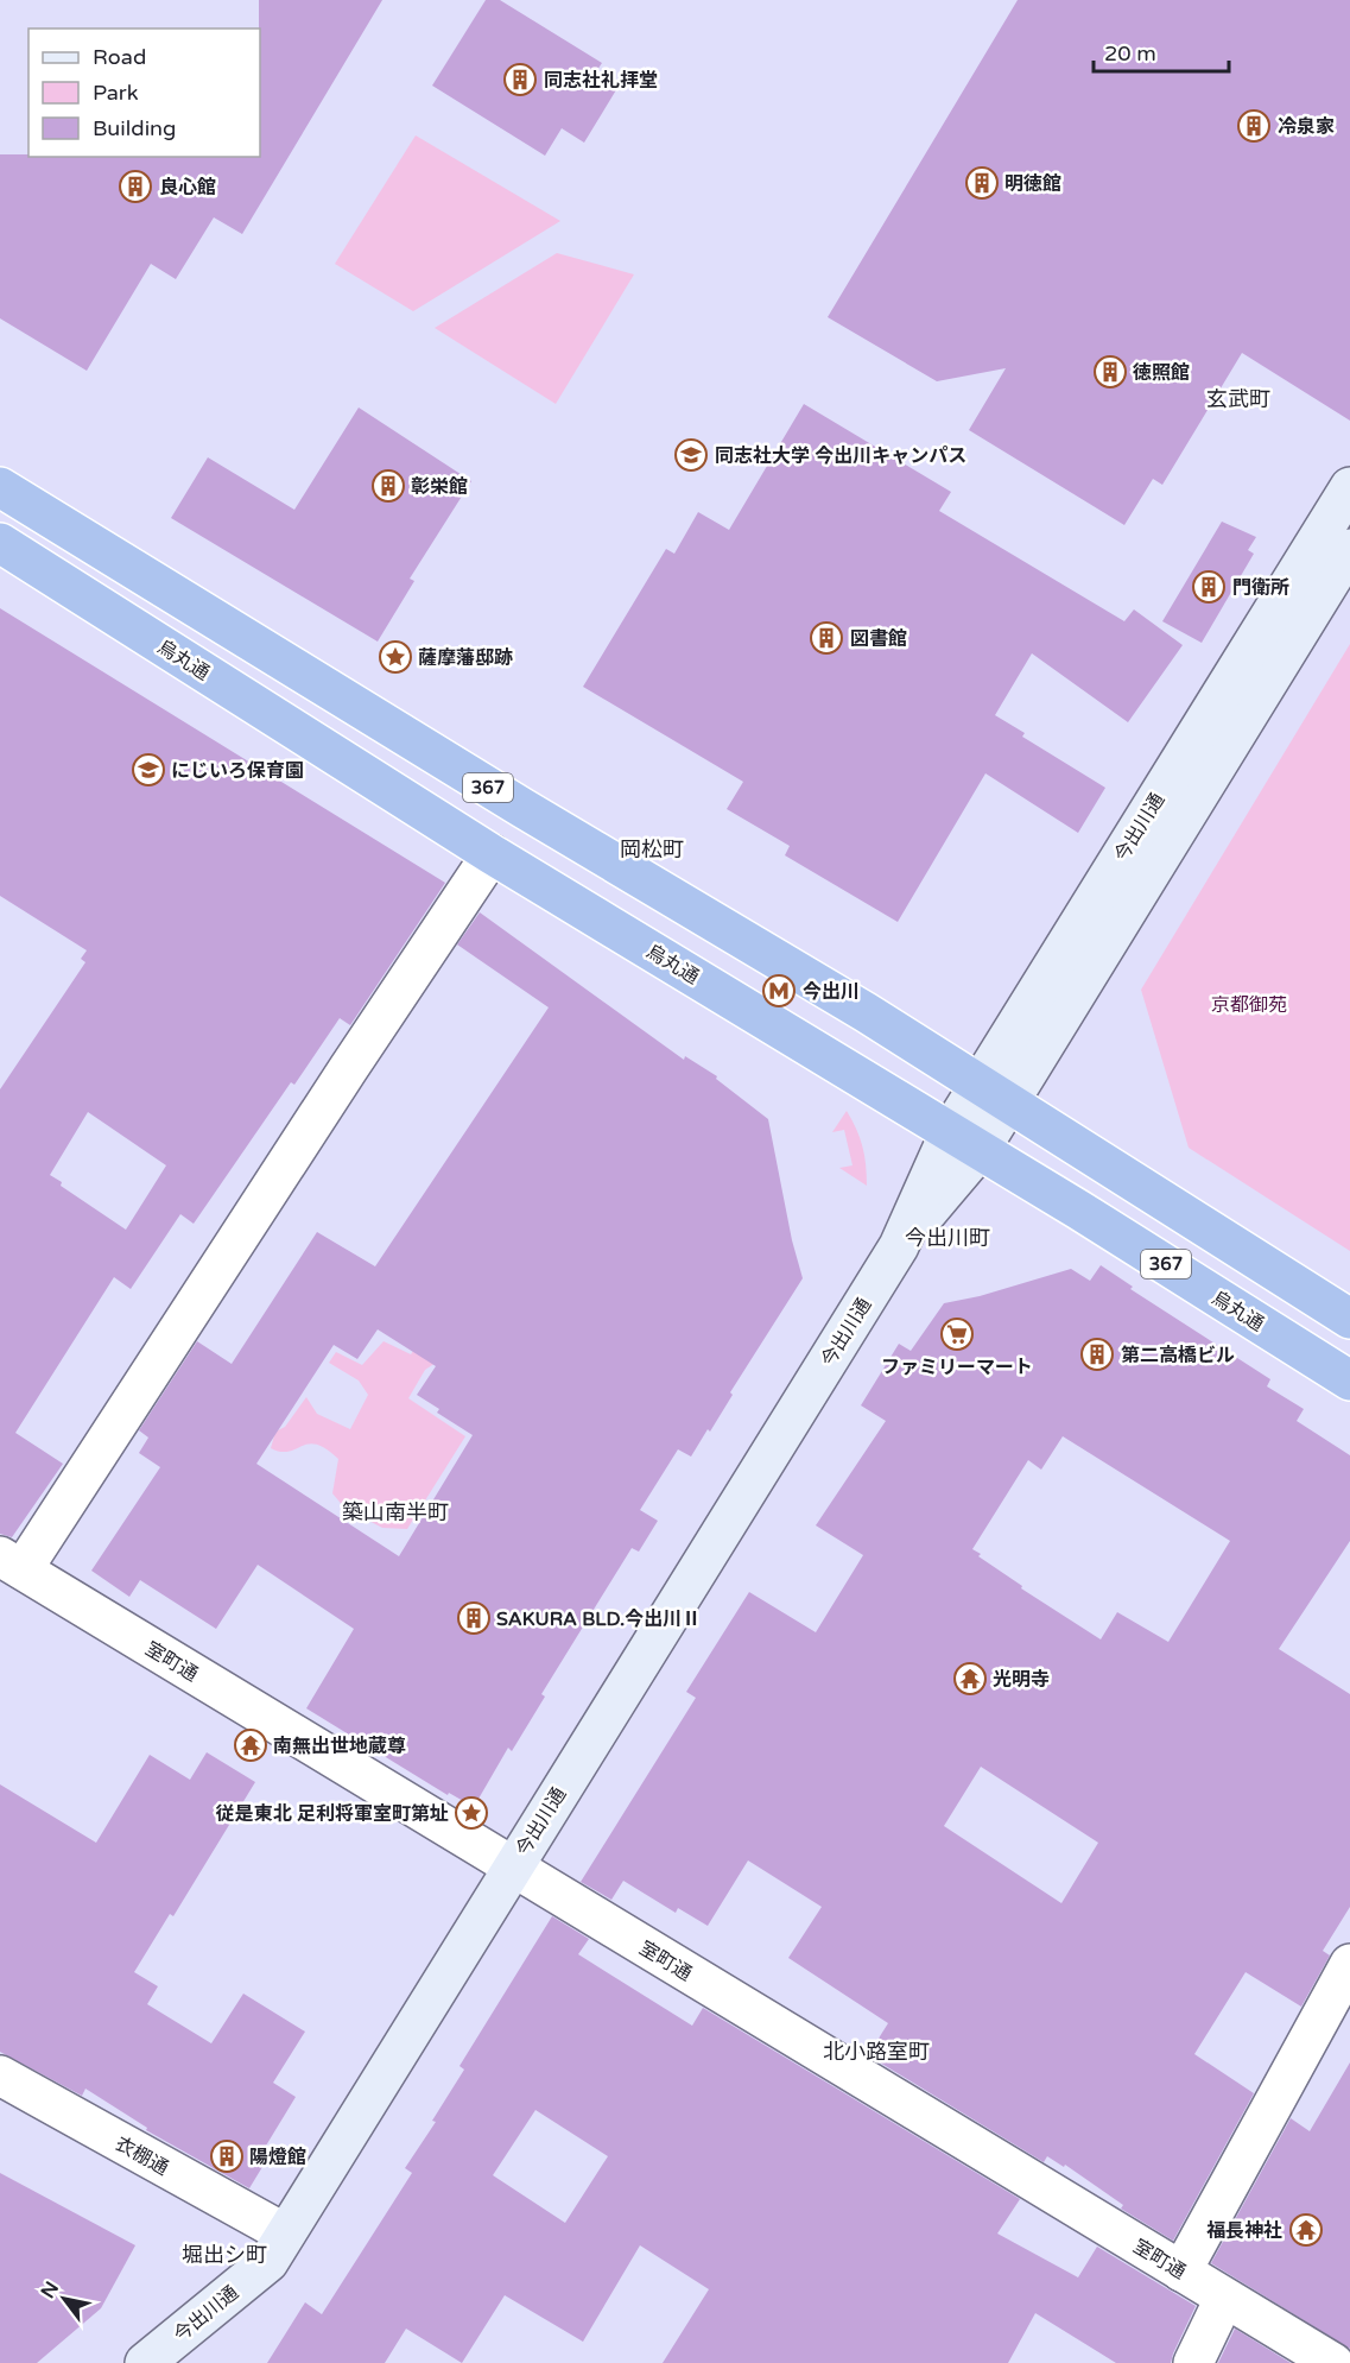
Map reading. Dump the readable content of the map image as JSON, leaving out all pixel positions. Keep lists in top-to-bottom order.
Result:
{
  "streets": {
    "highway": ["烏丸通", "367"],
    "main road": ["今出川通"],
    "street": ["室町通", "衣棚通"]
  },
  "crossings": [
    ["烏丸通", "今出川通"],
    ["367", "今出川通"],
    ["今出川通", "室町通"],
    ["今出川通", "衣棚通"]
  ],
  "districts": [
    "玄武町",
    "岡松町",
    "今出川町",
    "築山南半町",
    "北小路室町",
    "堀出シ町"
  ],
  "parks": ["京都御苑"],
  "places": {
    "building": [
      "同志社礼拝堂",
      "冷泉家",
      "明徳館",
      "良心館",
      "徳照館",
      "彰栄館",
      "門衛所",
      "図書館",
      "第二高橋ビル",
      "SAKURA BLD.今出川Ⅱ",
      "陽燈館"
    ],
    "school or university": ["同志社大学 今出川キャンパス", "にじいろ保育園"],
    "place": ["薩摩藩邸跡", "従是東北 足利将軍室町第址"],
    "metro station": ["今出川"],
    "supermarket": ["ファミリーマート"],
    "temple": ["光明寺", "南無出世地蔵尊", "福長神社"]
  },
  "legend": ["Road", "Park", "Building"],
  "scale_bar": "20 m",
  "north": "top left"
}
